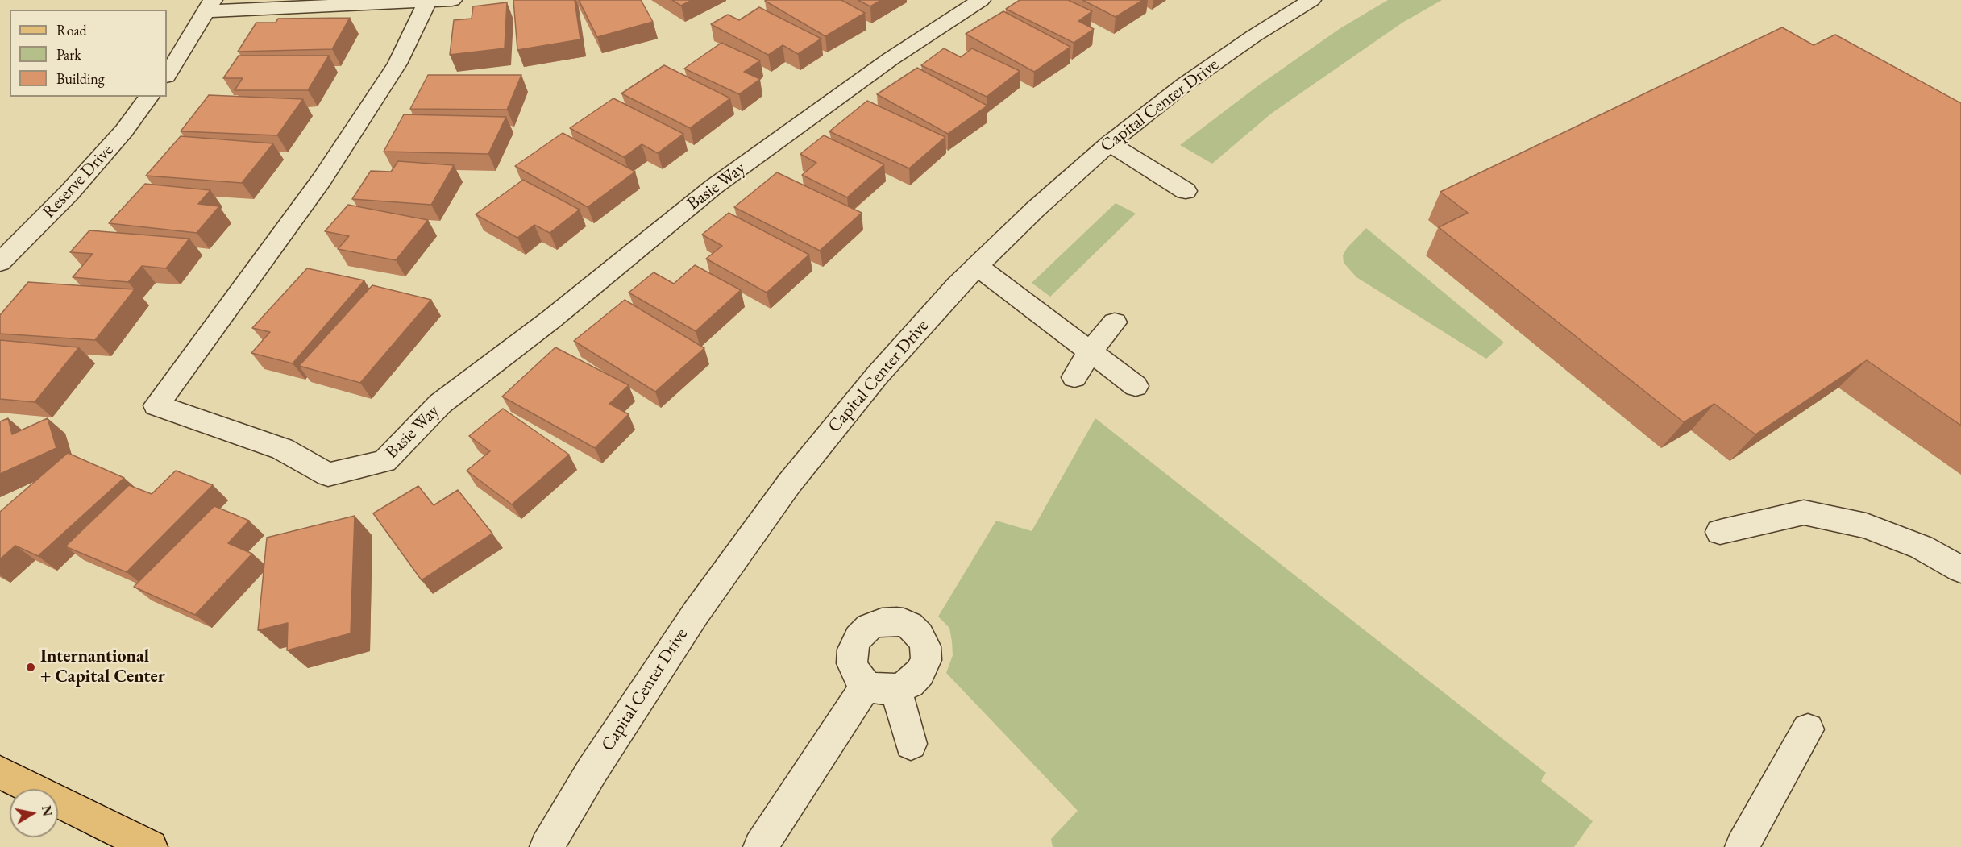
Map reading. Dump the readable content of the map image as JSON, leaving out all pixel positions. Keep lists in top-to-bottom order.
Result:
{
  "streets": {
    "street": ["Capital Center Drive", "Reserve Drive", "Basie Way"]
  },
  "places": ["Internantional + Capital Center"],
  "legend": ["Road", "Park", "Building"],
  "north": "right"
}
